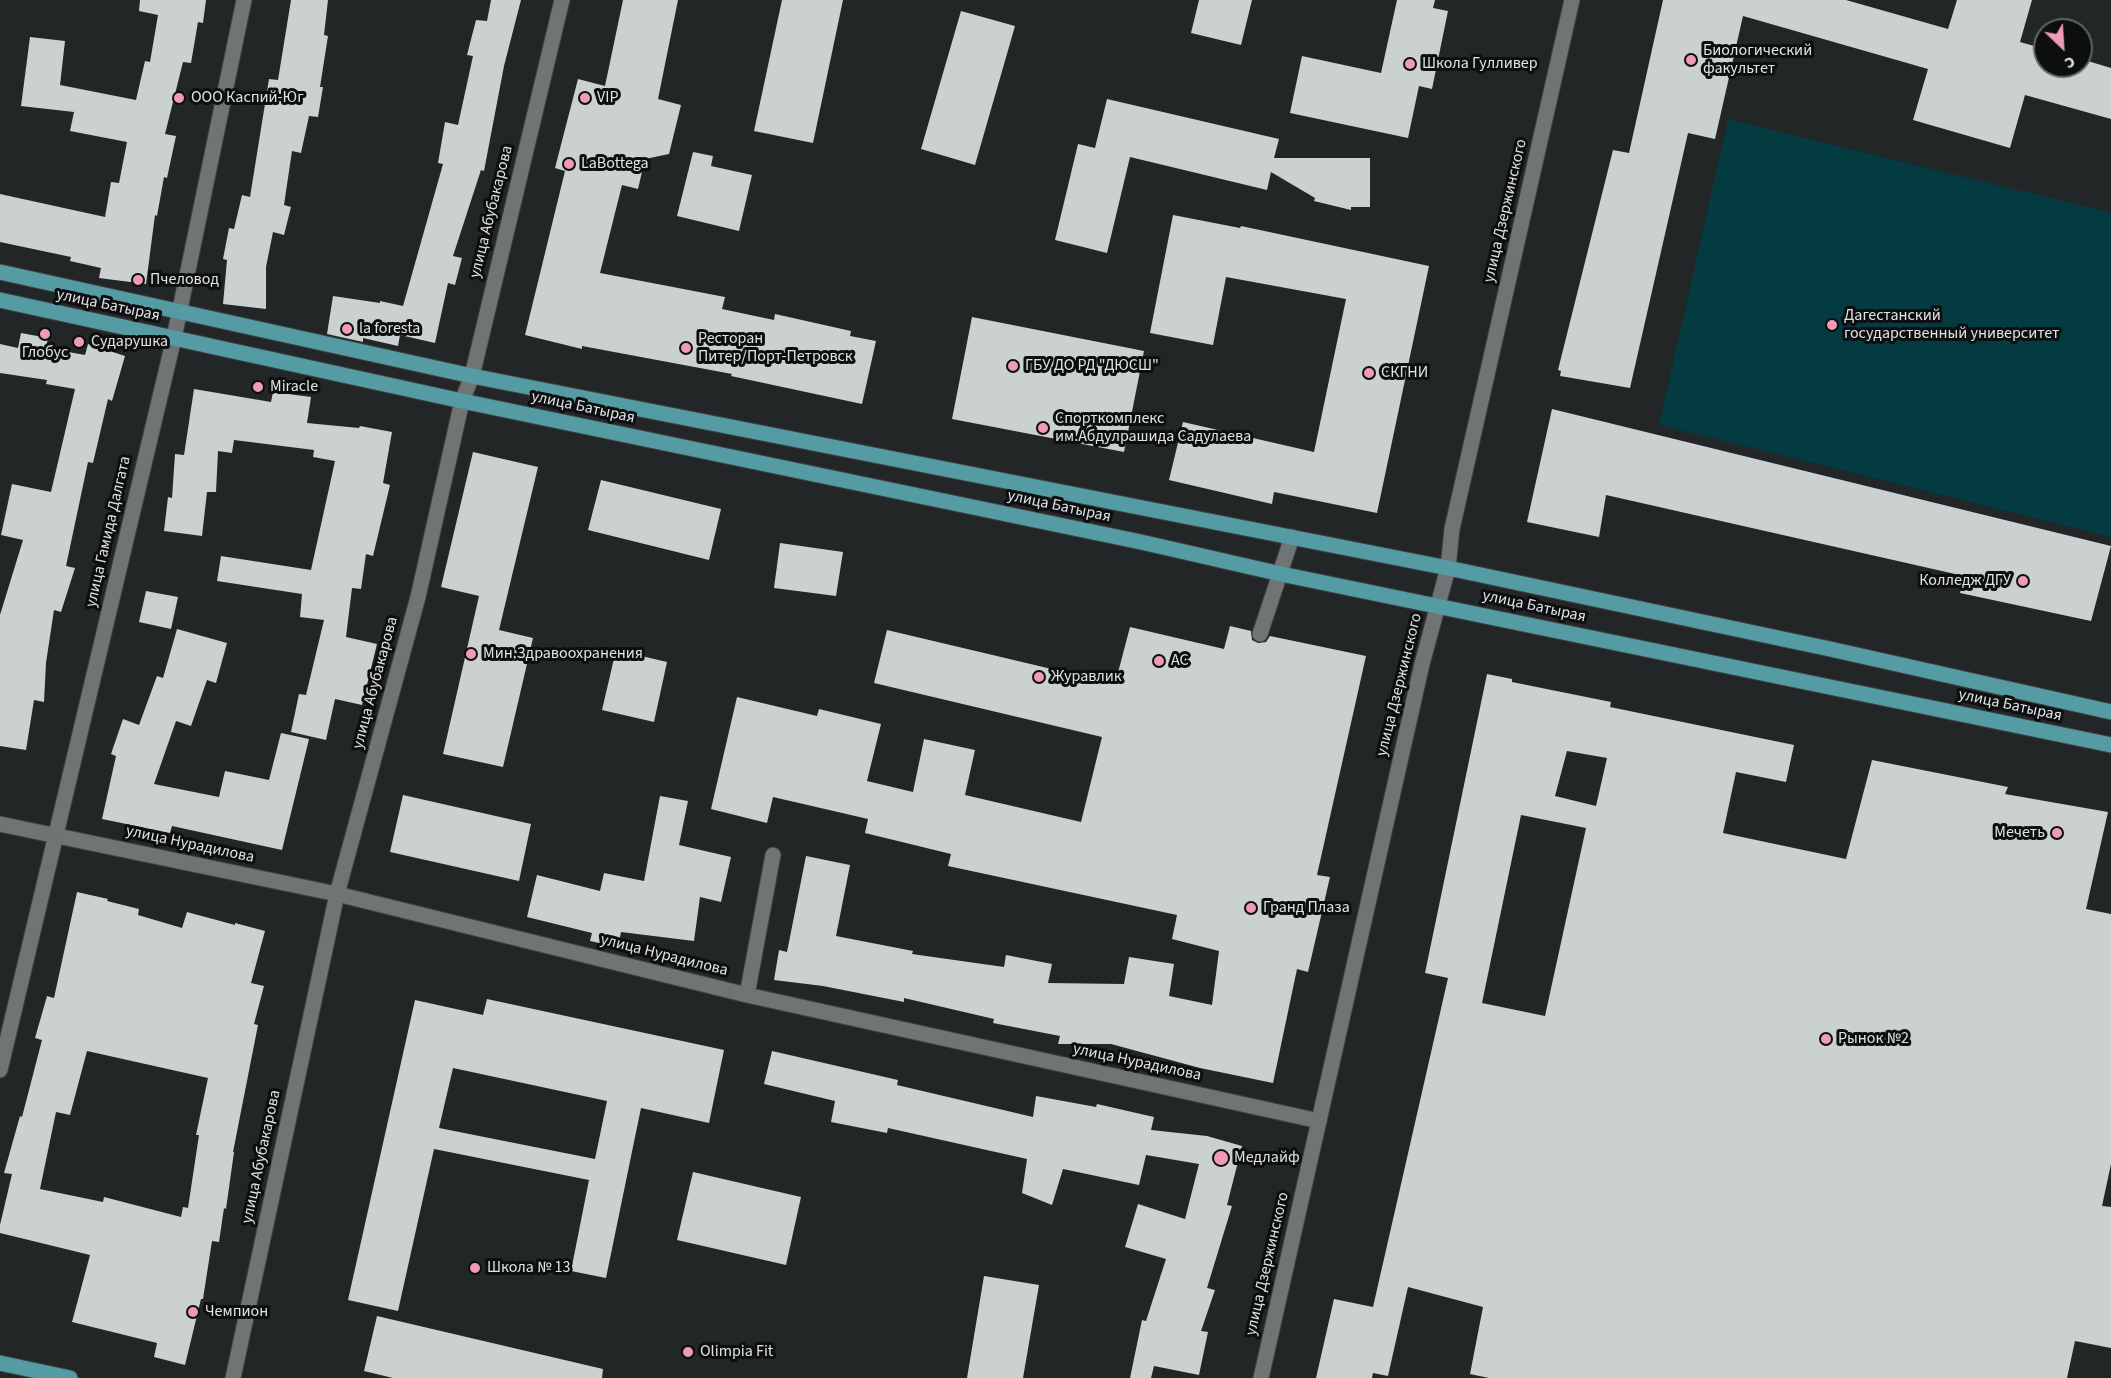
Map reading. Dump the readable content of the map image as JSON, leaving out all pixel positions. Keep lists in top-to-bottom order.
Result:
{
  "streets": {
    "main road": ["улица Батырая"],
    "street": [
      "улица Дзержинского",
      "улица Абубакарова",
      "улица Гамида Далгата",
      "улица Нурадилова"
    ]
  },
  "crossings": [
    ["улица Дзержинского", "улица Батырая"],
    ["улица Дзержинского", "улица Нурадилова"],
    ["улица Абубакарова", "улица Батырая"],
    ["улица Абубакарова", "улица Нурадилова"],
    ["улица Батырая", "улица Гамида Далгата"],
    ["улица Гамида Далгата", "улица Нурадилова"]
  ],
  "places": [
    "Биологический факультет",
    "Школа Гулливер",
    "ООО Каспий-Юг",
    "VIP",
    "LaBottega",
    "Пчеловод",
    "Дагестанский государственный университет",
    "la foresta",
    "Глобус",
    "Сударушка",
    "Ресторан Питер/Порт-Петровск",
    "ГБУ ДО РД \"ДЮСШ\"",
    "СКГНИ",
    "Miracle",
    "Спорткомплекс им.Абдулрашида Садулаева",
    "Колледж ДГУ",
    "Мин.Здравоохранения",
    "АС",
    "Журавлик",
    "Мечеть",
    "Гранд Плаза",
    "Рынок №2",
    "Медлайф",
    "Школа № 13",
    "Чемпион",
    "Olimpia Fit"
  ],
  "north": "bottom right"
}
